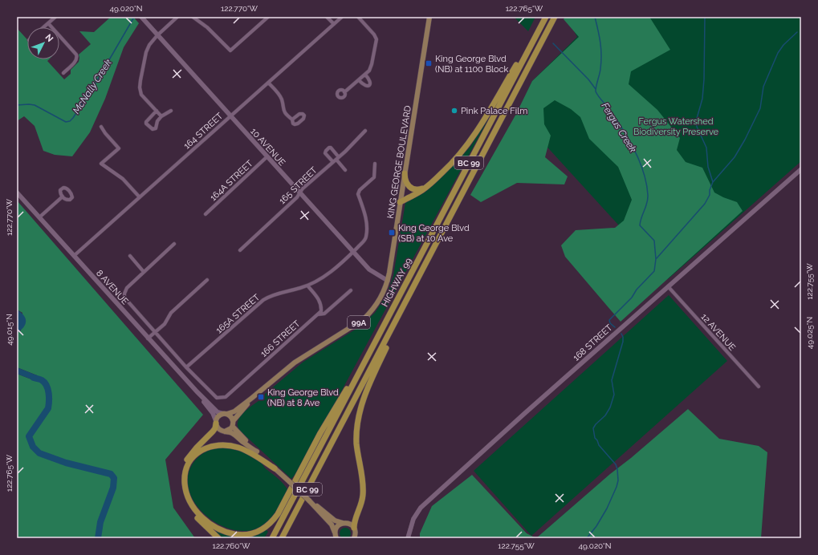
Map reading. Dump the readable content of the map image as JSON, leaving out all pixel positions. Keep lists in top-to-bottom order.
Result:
{
  "streets": {
    "highway": ["BC 99", "HIGHWAY 99"],
    "main road": [
      "10 AVENUE",
      "KING GEORGE BOULEVARD",
      "8 AVENUE",
      "99A",
      "168 STREET"
    ],
    "street": [
      "164 STREET",
      "164A STREET",
      "165 STREET",
      "165A STREET",
      "12 AVENUE",
      "166 STREET"
    ]
  },
  "crossings": [
    ["164 STREET", "10 AVENUE"],
    ["164 STREET", "8 AVENUE"],
    ["10 AVENUE", "KING GEORGE BOULEVARD"],
    ["10 AVENUE", "164A STREET"],
    ["10 AVENUE", "165 STREET"],
    ["10 AVENUE", "165A STREET"],
    ["KING GEORGE BOULEVARD", "8 AVENUE"],
    ["165A STREET", "166 STREET"],
    ["12 AVENUE", "168 STREET"]
  ],
  "water": ["McNally Creek", "Fergus Creek"],
  "parks": ["Fergus Watershed Biodiversity Preserve"],
  "places": {
    "transit": ["King George Blvd (NB) at 1100 Block", "King George Blvd (SB) at 10 Ave", "King George Blvd (NB) at 8 Ave"],
    "other": ["Pink Palace Film"]
  },
  "north": "top right",
  "coordinates": [
    "49.020°N",
    "122.770°W",
    "122.765°W",
    "122.755°W",
    "49.015°N",
    "49.025°N",
    "122.760°W"
  ]
}
